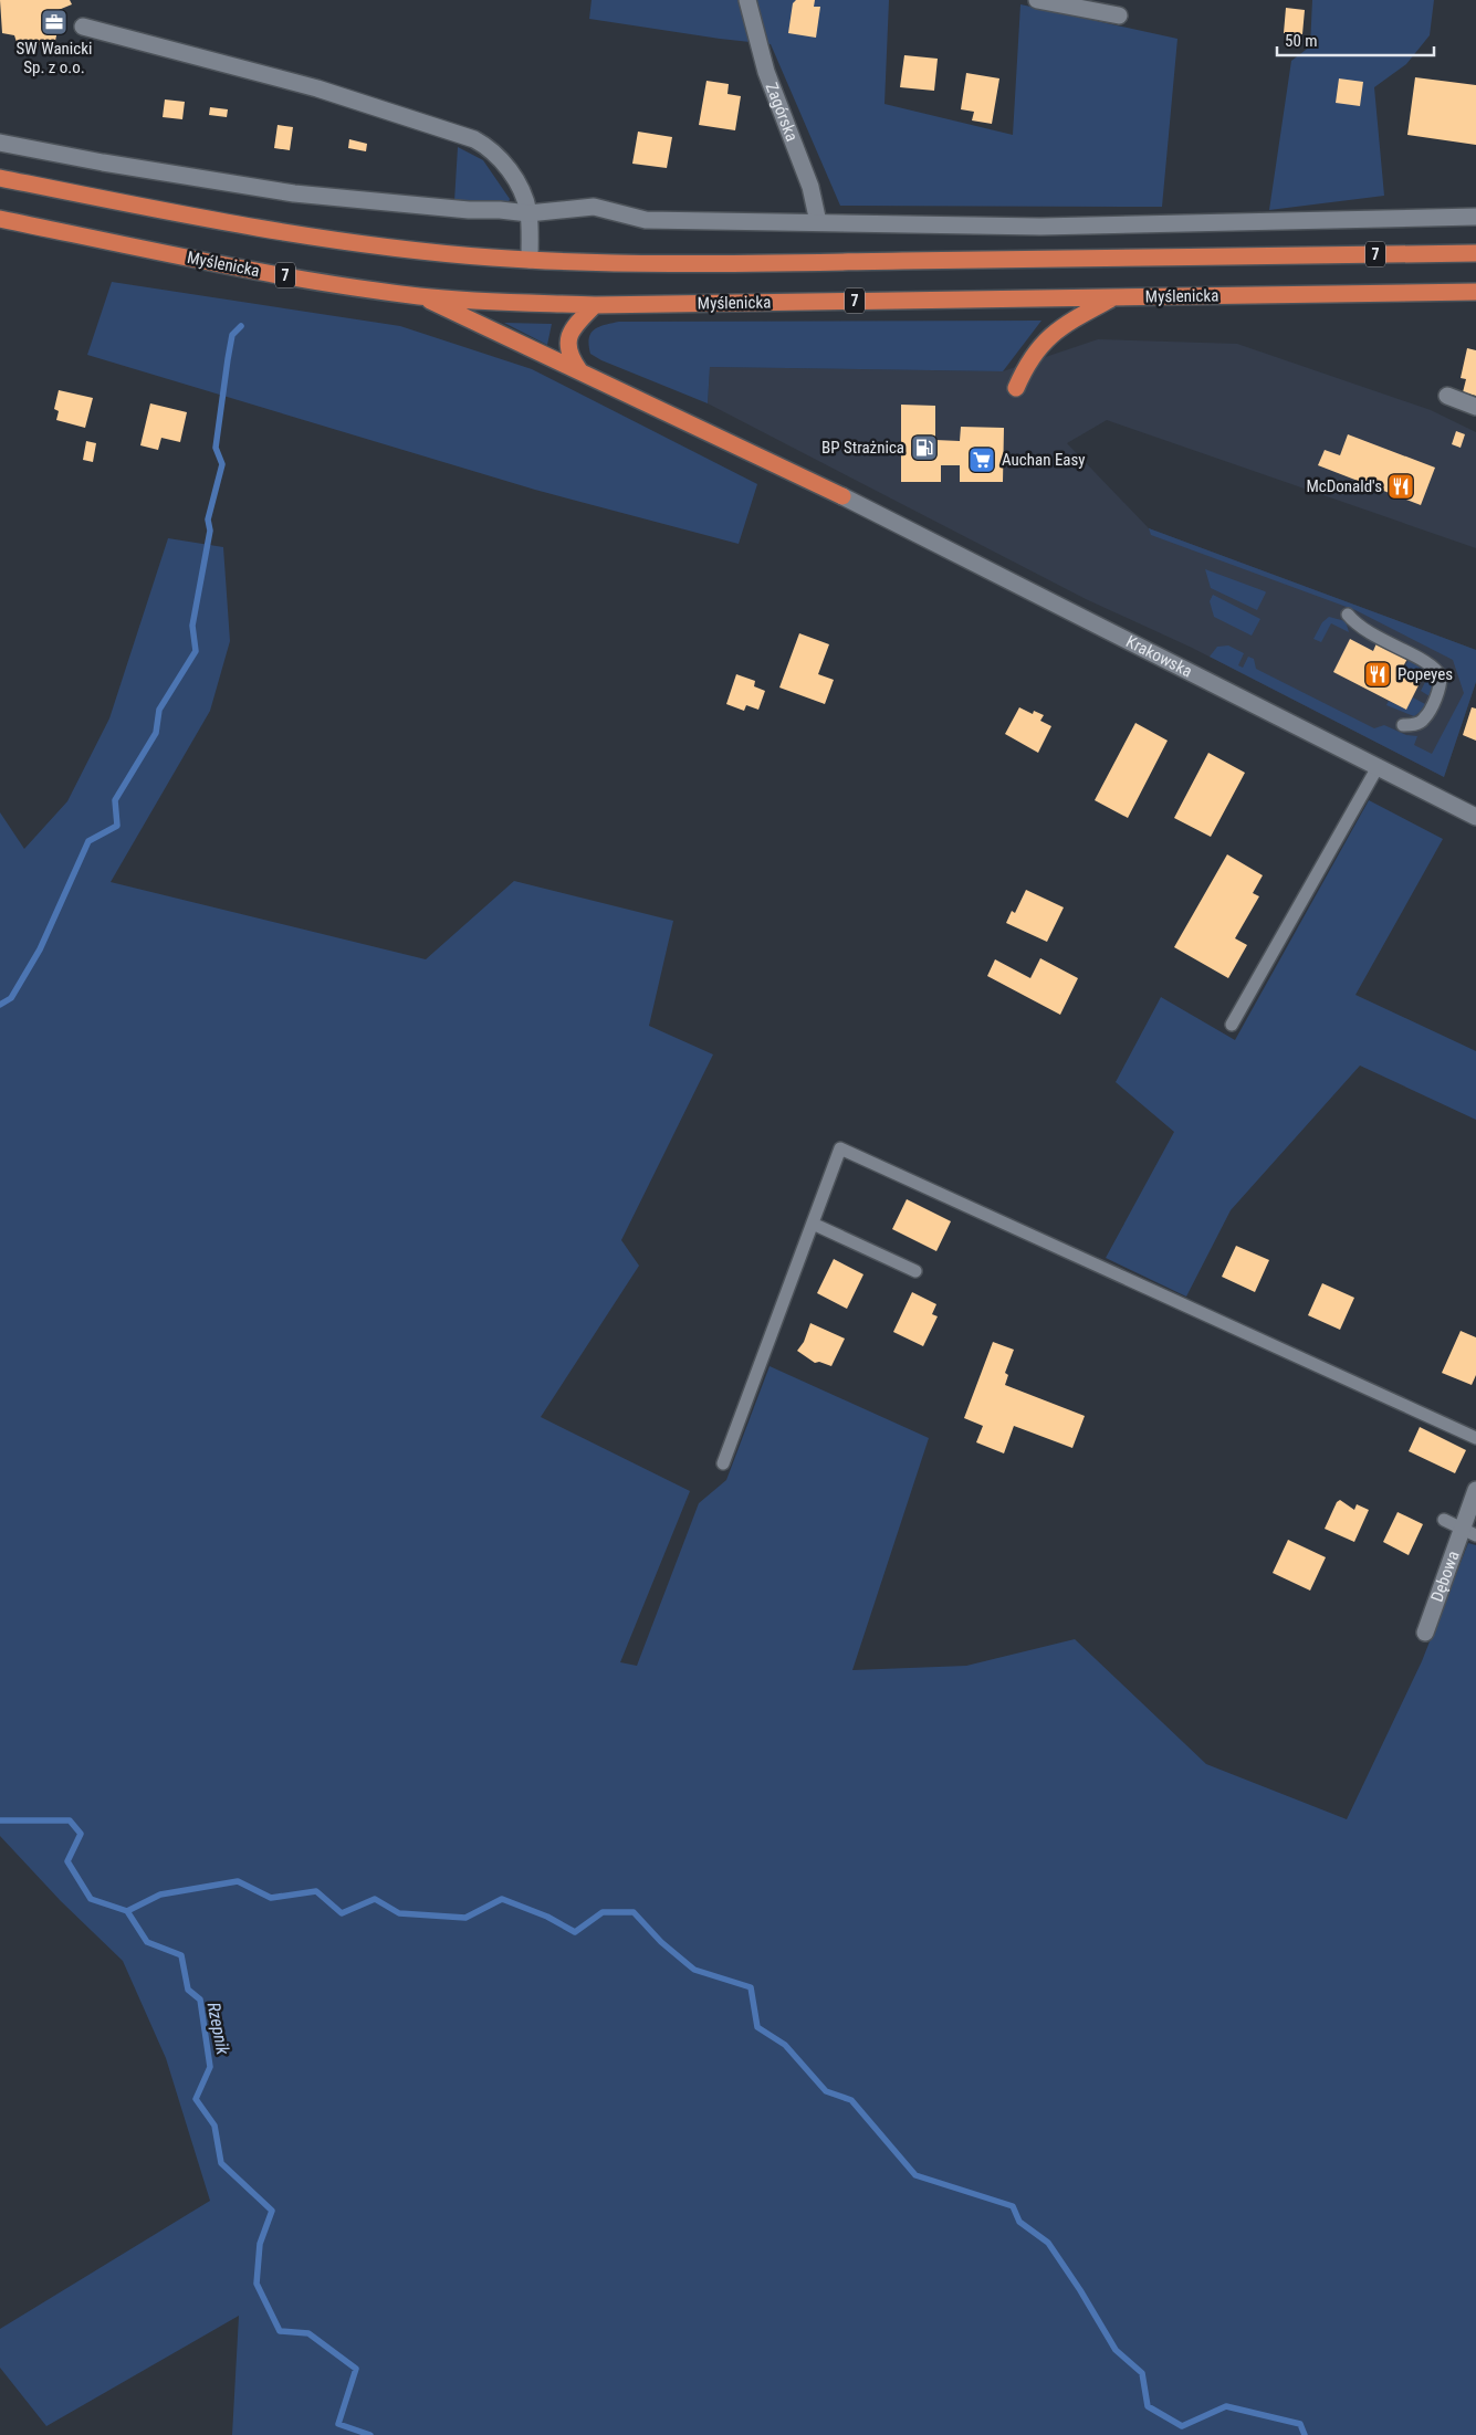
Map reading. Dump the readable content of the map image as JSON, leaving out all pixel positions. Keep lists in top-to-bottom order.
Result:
{
  "streets": {
    "highway": ["7", "Myślenicka"],
    "street": ["Zagórska", "Krakowska", "Dębowa"]
  },
  "water": ["Rzepnik"],
  "places": {
    "office": ["SW Wanicki Sp. z o.o."],
    "fuel station": ["BP Strażnica"],
    "supermarket": ["Auchan Easy"],
    "restaurant": ["McDonald's", "Popeyes"]
  },
  "scale_bar": "50 m"
}
